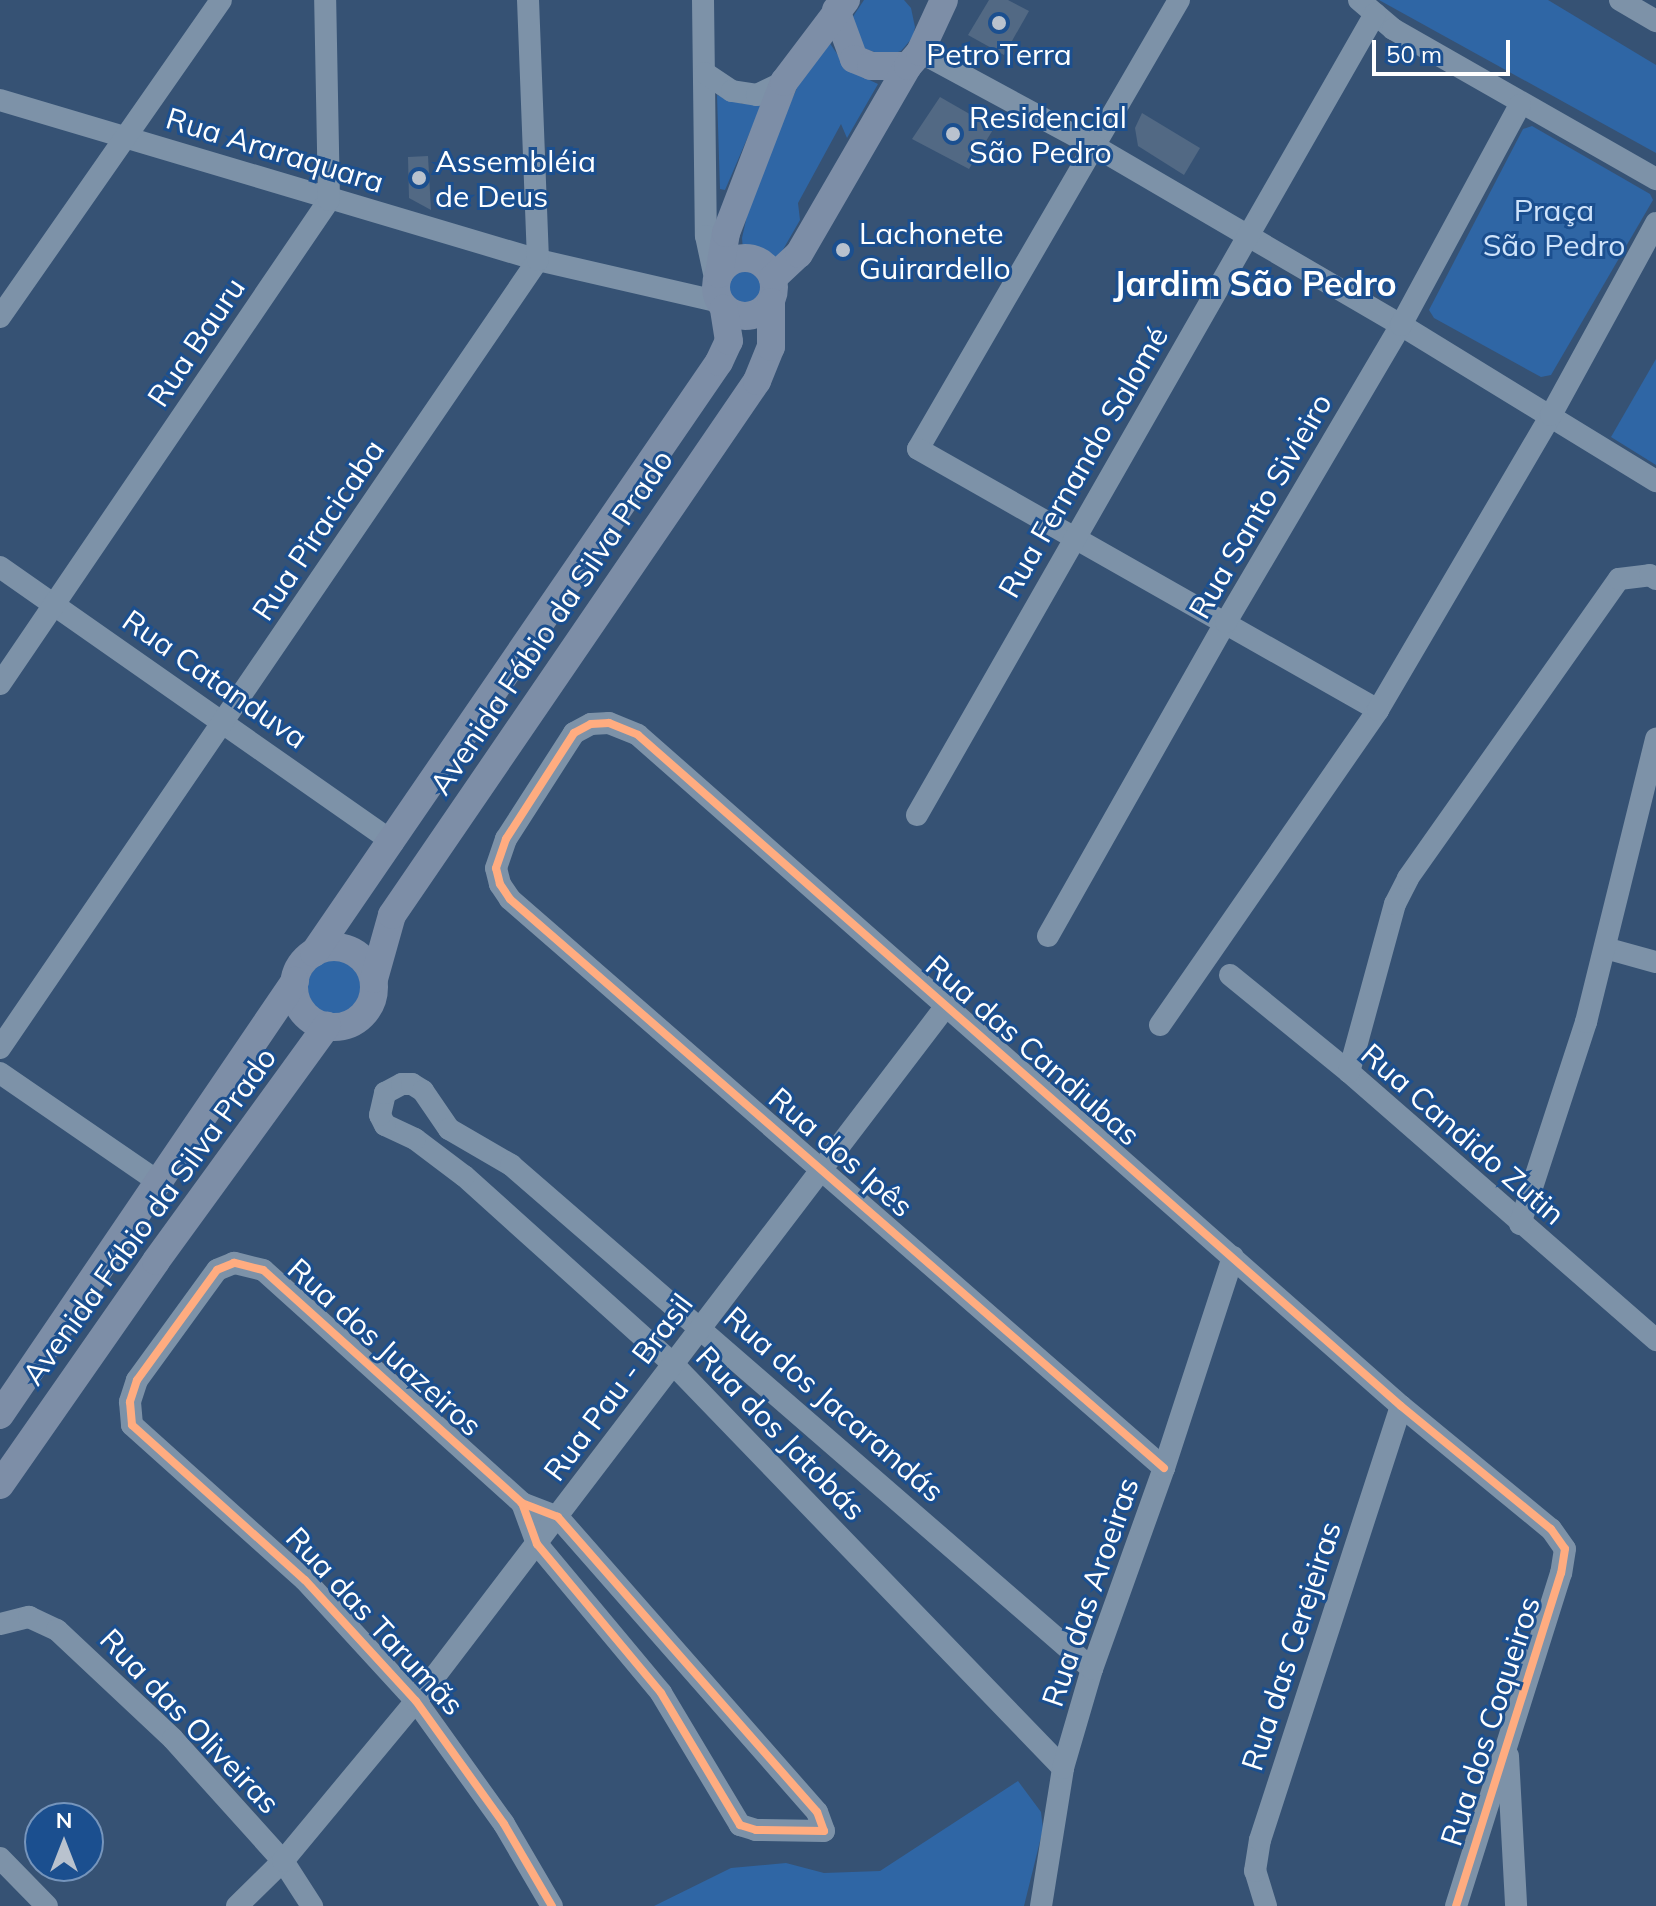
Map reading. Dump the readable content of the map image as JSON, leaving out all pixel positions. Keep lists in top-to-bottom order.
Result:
{
  "streets": {
    "main road": ["Avenida Fábio da Silva Prado"],
    "street": [
      "Rua Araraquara",
      "Rua Bauru",
      "Rua Fernando Salomé",
      "Rua Santo Sivieiro",
      "Rua Piracicaba",
      "Rua Catanduva",
      "Rua das Candiubas",
      "Rua Candido Zutin",
      "Rua dos Ipês",
      "Rua dos Juazeiros",
      "Rua Pau - Brasil",
      "Rua dos Jacarandás",
      "Rua dos Jatobás",
      "Rua das Aroeiras",
      "Rua das Tarumãs",
      "Rua das Cerejeiras",
      "Rua das Oliveiras",
      "Rua dos Coqueiros"
    ]
  },
  "crossings": [
    ["Rua Araraquara", "Rua Bauru"],
    ["Rua Araraquara", "Rua Piracicaba"],
    ["Rua Araraquara", "Avenida Fábio da Silva Prado"],
    ["Rua Bauru", "Rua Catanduva"],
    ["Rua Piracicaba", "Rua Catanduva"],
    ["Avenida Fábio da Silva Prado", "Rua Catanduva"],
    ["Rua das Candiubas", "Rua dos Ipês"],
    ["Rua das Candiubas", "Rua Pau - Brasil"],
    ["Rua das Candiubas", "Rua das Aroeiras"],
    ["Rua das Candiubas", "Rua das Cerejeiras"],
    ["Rua das Candiubas", "Rua dos Coqueiros"],
    ["Rua dos Ipês", "Rua Pau - Brasil"],
    ["Rua dos Ipês", "Rua das Aroeiras"],
    ["Rua dos Juazeiros", "Rua Pau - Brasil"],
    ["Rua dos Juazeiros", "Rua das Tarumãs"],
    ["Rua Pau - Brasil", "Rua dos Jacarandás"],
    ["Rua Pau - Brasil", "Rua dos Jatobás"],
    ["Rua Pau - Brasil", "Rua das Tarumãs"],
    ["Rua Pau - Brasil", "Rua das Oliveiras"],
    ["Rua dos Jacarandás", "Rua dos Jatobás"],
    ["Rua dos Jacarandás", "Rua das Aroeiras"],
    ["Rua dos Jatobás", "Rua das Aroeiras"]
  ],
  "districts": ["Jardim São Pedro"],
  "parks": ["Praça São Pedro"],
  "places": [
    "PetroTerra",
    "Residencial São Pedro",
    "Assembléia de Deus",
    "Lachonete Guirardello"
  ],
  "scale_bar": "50 m",
  "north": "top"
}
